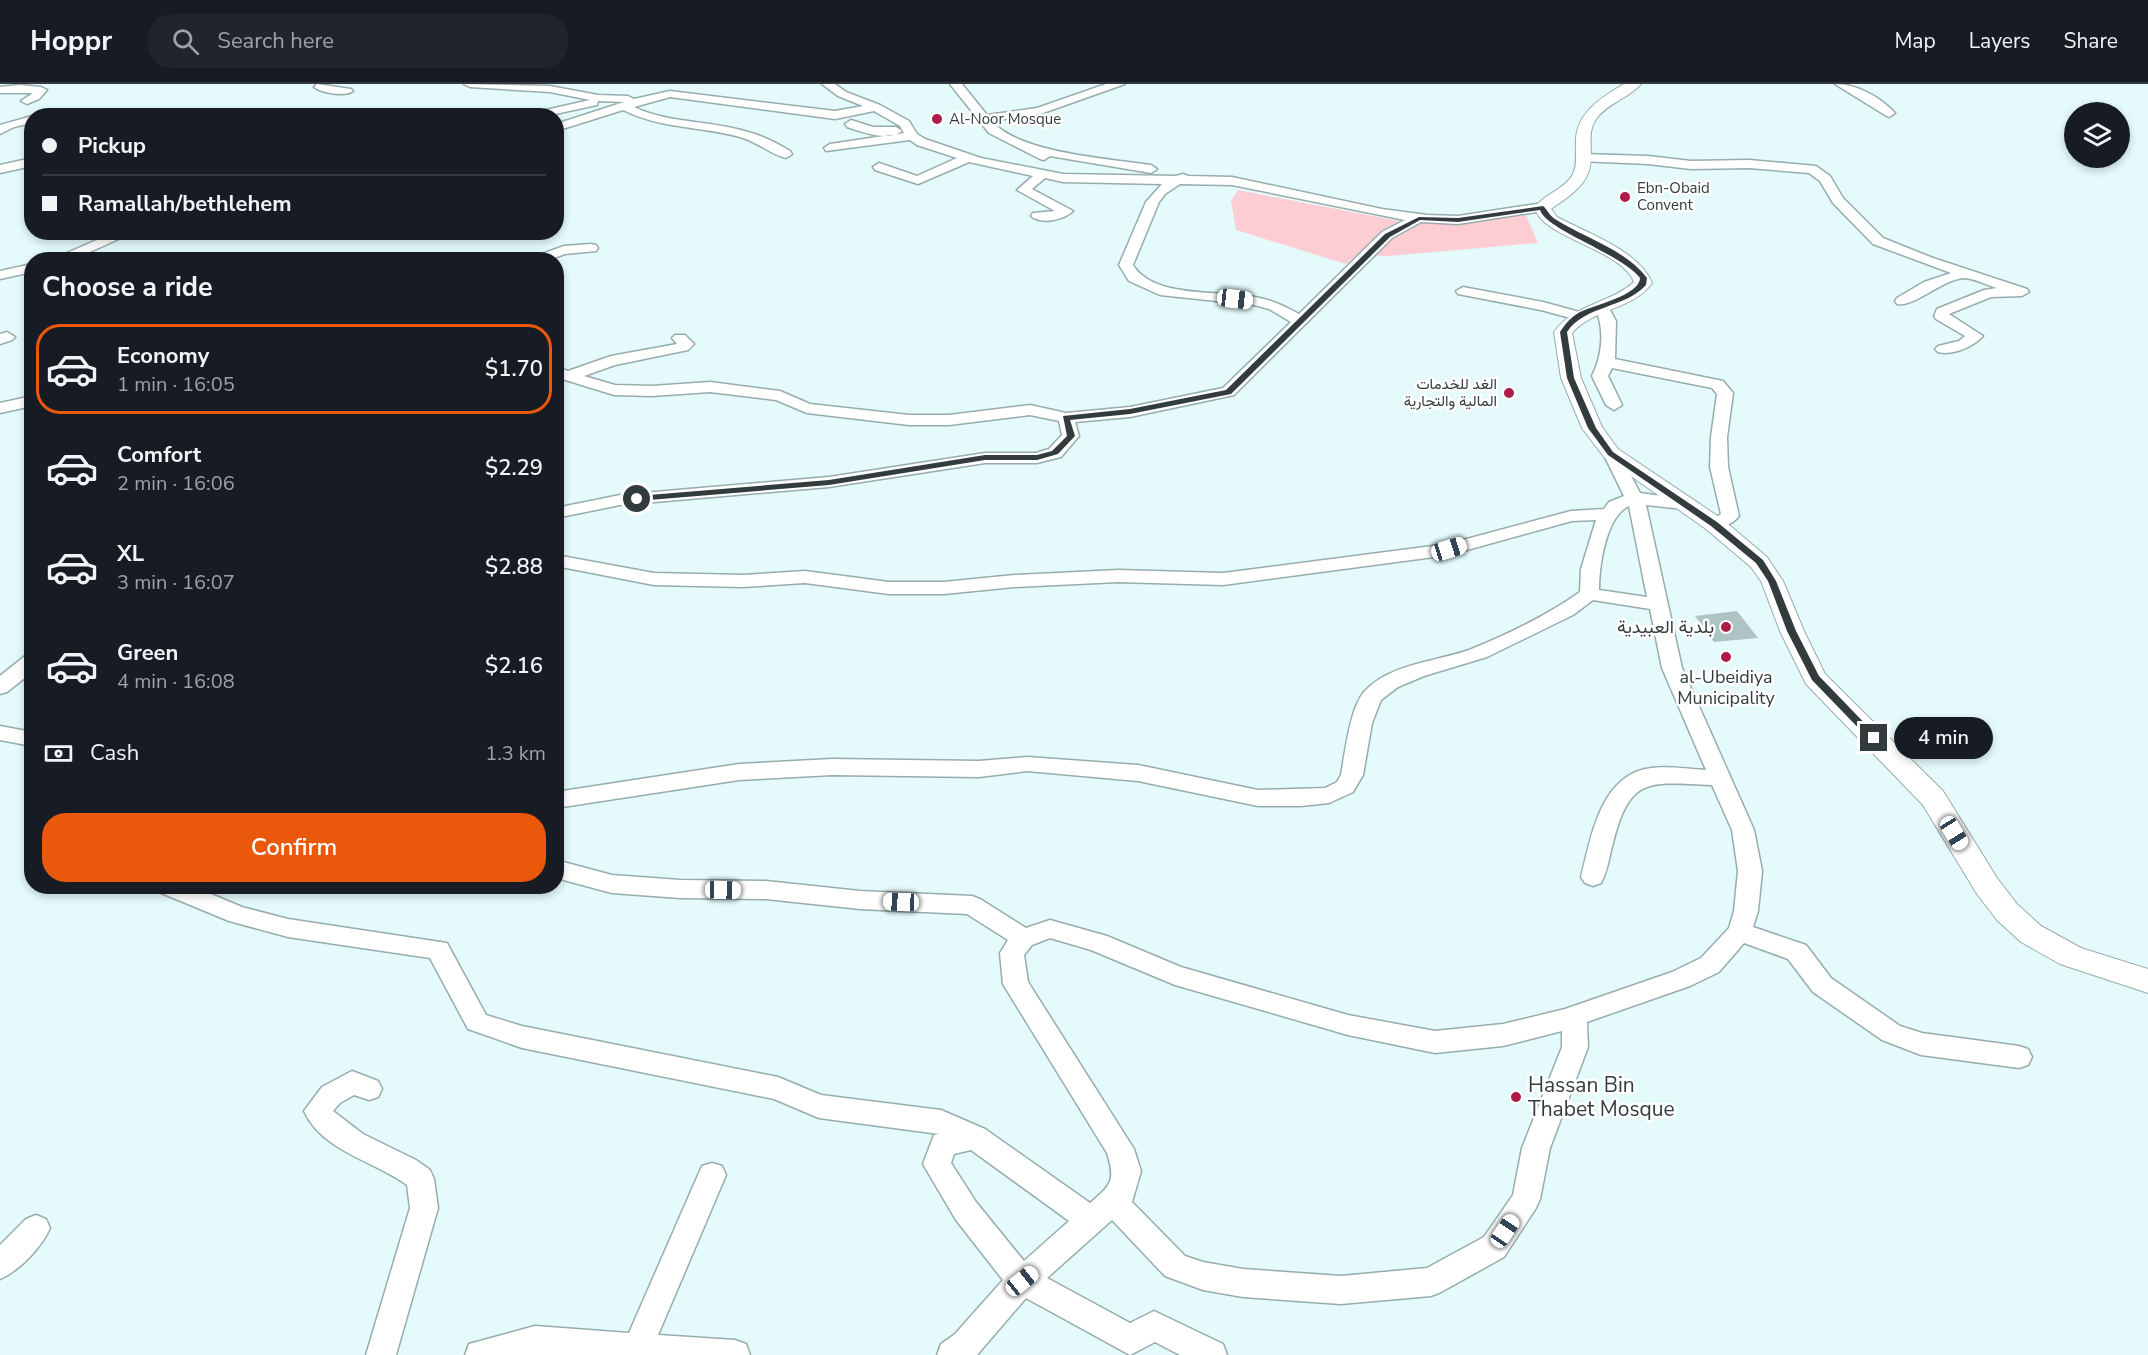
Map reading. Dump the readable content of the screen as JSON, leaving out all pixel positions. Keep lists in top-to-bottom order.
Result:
{
  "places": [
    "Al-Noor Mosque",
    "Ebn-Obaid Convent",
    "الغد للخدمات المالية والتجارية",
    "بلدية العبيدية",
    "al-Ubeidiya Municipality",
    "Hassan Bin Thabet Mosque"
  ],
  "page": {
    "header": "Hoppr",
    "search": "Search here",
    "nav": ["Map", "Layers", "Share"],
    "banner": ["Pickup", "Ramallah/bethlehem"],
    "heading": "Choose a ride",
    "list": [
      {
        "name": "Economy",
        "note": "1 min · 16:05",
        "value": "$1.70"
      },
      {
        "name": "Comfort",
        "note": "2 min · 16:06",
        "value": "$2.29"
      },
      {
        "name": "XL",
        "note": "3 min · 16:07",
        "value": "$2.88"
      },
      {
        "name": "Green",
        "note": "4 min · 16:08",
        "value": "$2.16"
      }
    ],
    "bubble": "4 min",
    "pay": ["Cash", "1.3 km"],
    "buttons": "Confirm"
  }
}
